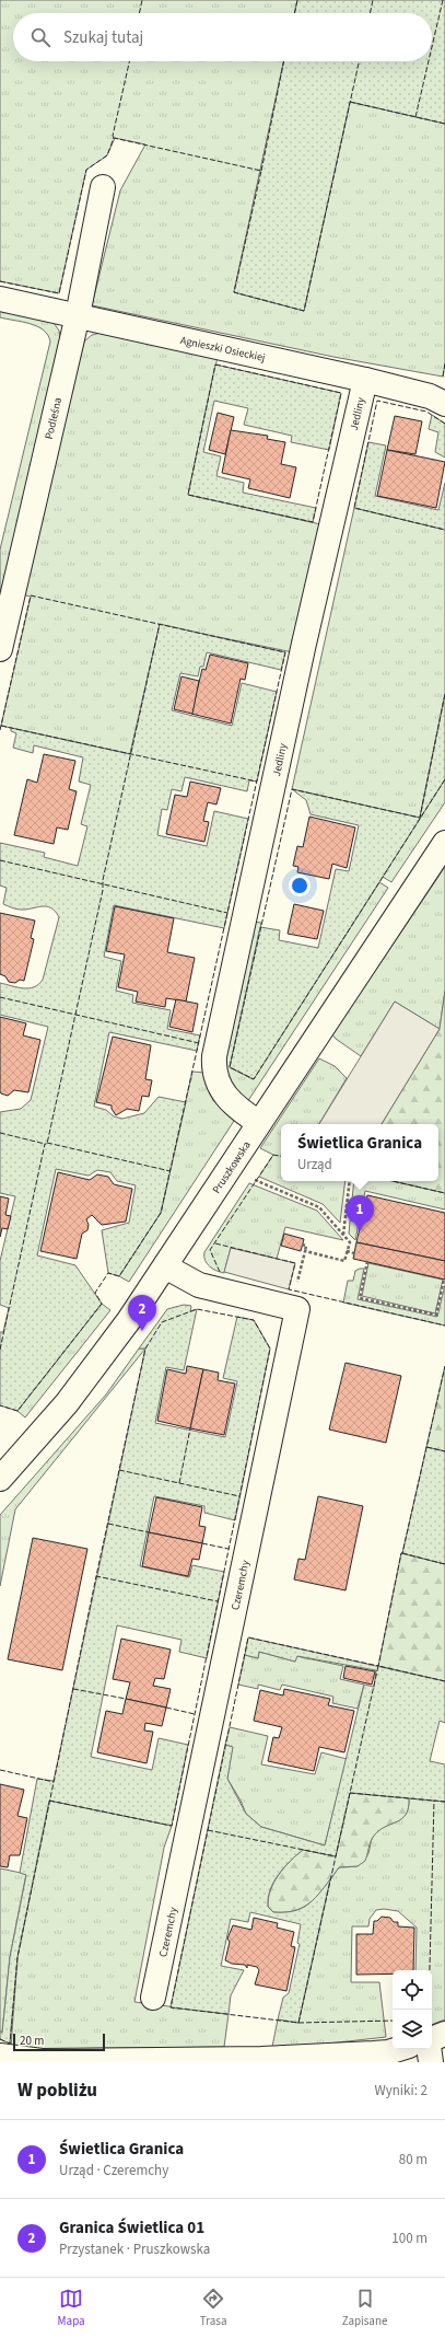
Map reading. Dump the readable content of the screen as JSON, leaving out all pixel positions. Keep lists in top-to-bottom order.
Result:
{
  "streets": {
    "street": [
      "Agnieszki Osieckiej",
      "Jedliny",
      "Podleśna",
      "Pruszkowska",
      "Czeremchy"
    ]
  },
  "crossings": [
    ["Agnieszki Osieckiej", "Jedliny"],
    ["Agnieszki Osieckiej", "Podleśna"],
    ["Jedliny", "Pruszkowska"],
    ["Pruszkowska", "Czeremchy"]
  ],
  "scale_bar": "20 m",
  "page": {
    "search": "Szukaj tutaj",
    "popup": ["Świetlica Granica", "Urząd"],
    "pins": ["1", "2"],
    "scale": "20 m",
    "heading": ["W pobliżu", "Wyniki: 2"],
    "list": [
      {
        "mark": "1",
        "name": "Świetlica Granica",
        "note": "Urząd · Czeremchy",
        "value": "80 m"
      },
      {
        "mark": "2",
        "name": "Granica Świetlica 01",
        "note": "Przystanek · Pruszkowska",
        "value": "100 m"
      }
    ],
    "nav": ["Mapa", "Trasa", "Zapisane"]
  }
}
